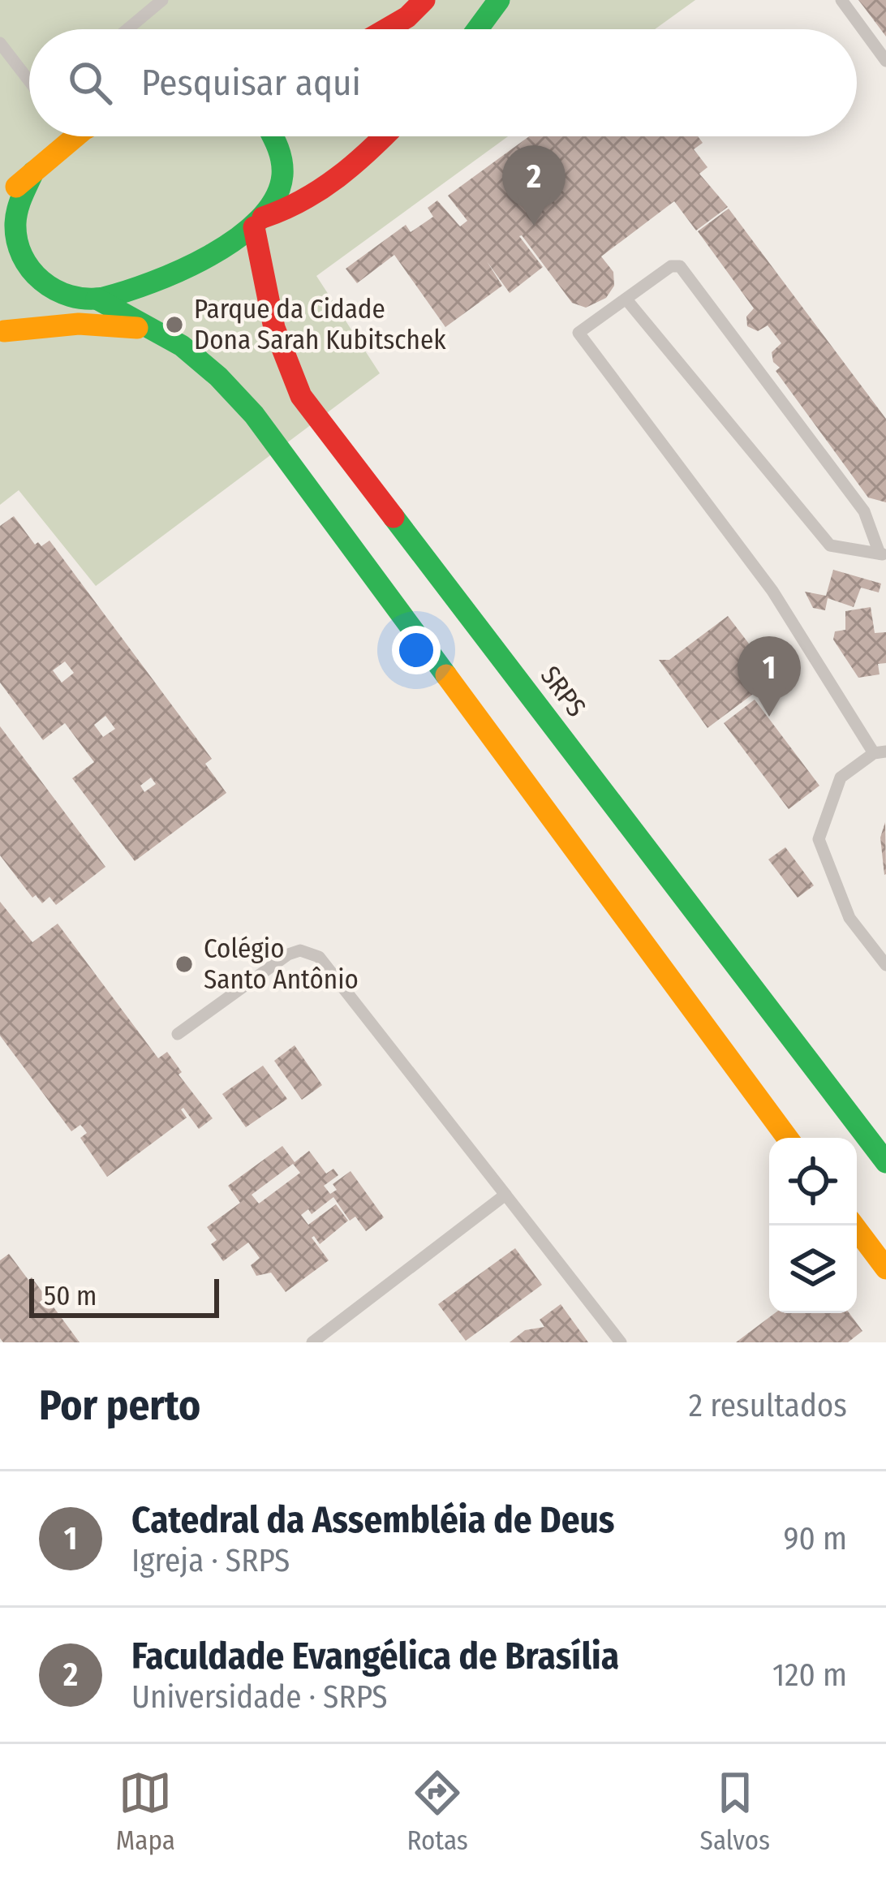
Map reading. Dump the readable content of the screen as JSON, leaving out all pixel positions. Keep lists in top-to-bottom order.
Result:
{
  "streets": {
    "main road": ["SRPS"]
  },
  "places": ["Parque da Cidade Dona Sarah Kubitschek", "Colégio Santo Antônio"],
  "scale_bar": "50 m",
  "page": {
    "search": "Pesquisar aqui",
    "pins": ["2", "1"],
    "scale": "50 m",
    "heading": ["Por perto", "2 resultados"],
    "list": [
      {
        "mark": "1",
        "name": "Catedral da Assembléia de Deus",
        "note": "Igreja · SRPS",
        "value": "90 m"
      },
      {
        "mark": "2",
        "name": "Faculdade Evangélica de Brasília",
        "note": "Universidade · SRPS",
        "value": "120 m"
      }
    ],
    "nav": ["Mapa", "Rotas", "Salvos"]
  }
}
